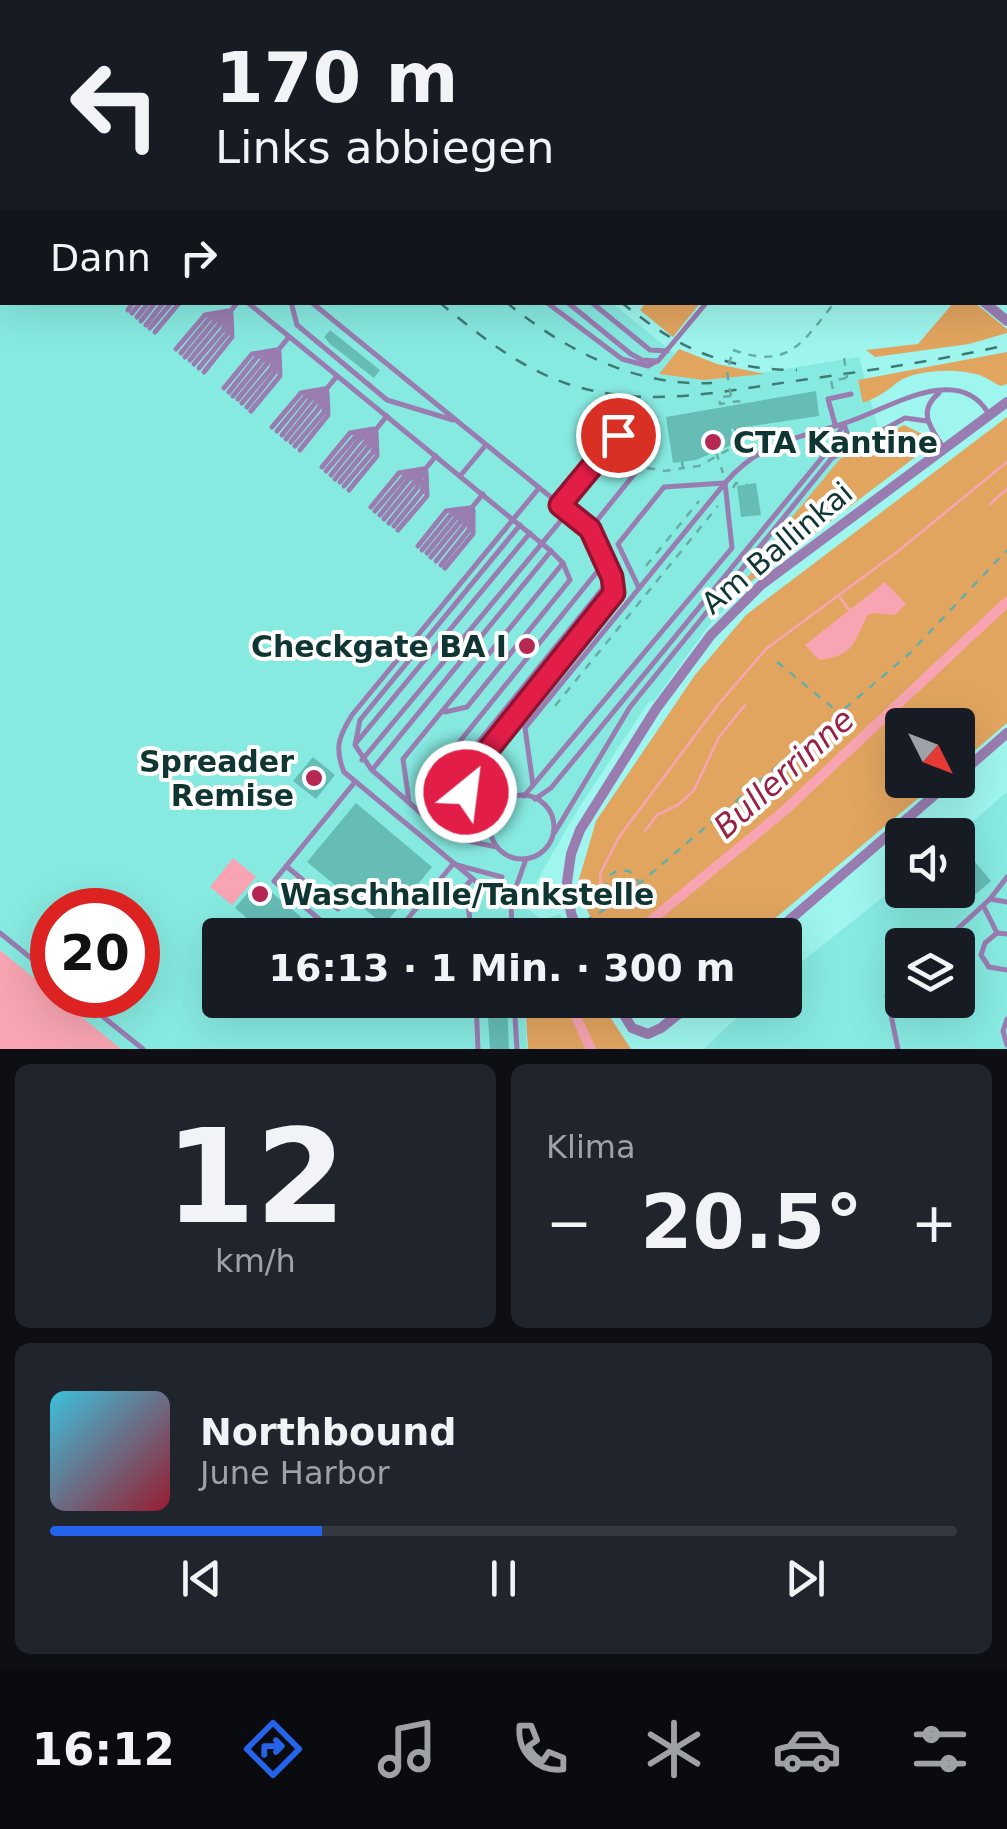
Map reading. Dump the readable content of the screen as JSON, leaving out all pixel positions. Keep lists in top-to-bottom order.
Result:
{
  "streets": {
    "street": ["Am Ballinkai"]
  },
  "water": ["Bullerrinne"],
  "places": [
    "CTA Kantine",
    "Checkgate BA I",
    "Spreader Remise",
    "Waschhalle/Tankstelle"
  ],
  "north": "bottom right",
  "page": {
    "turn": ["170 m", "Links abbiegen"],
    "then": "Dann",
    "limit": "20",
    "trip": "16:13 · 1 Min. · 300 m",
    "tile": [
      ["12", "km/h"],
      "Klima"
    ],
    "heat": ["−", "20.5°", "+"],
    "song": ["Northbound", "June Harbor"],
    "tabs": "16:12"
  }
}
